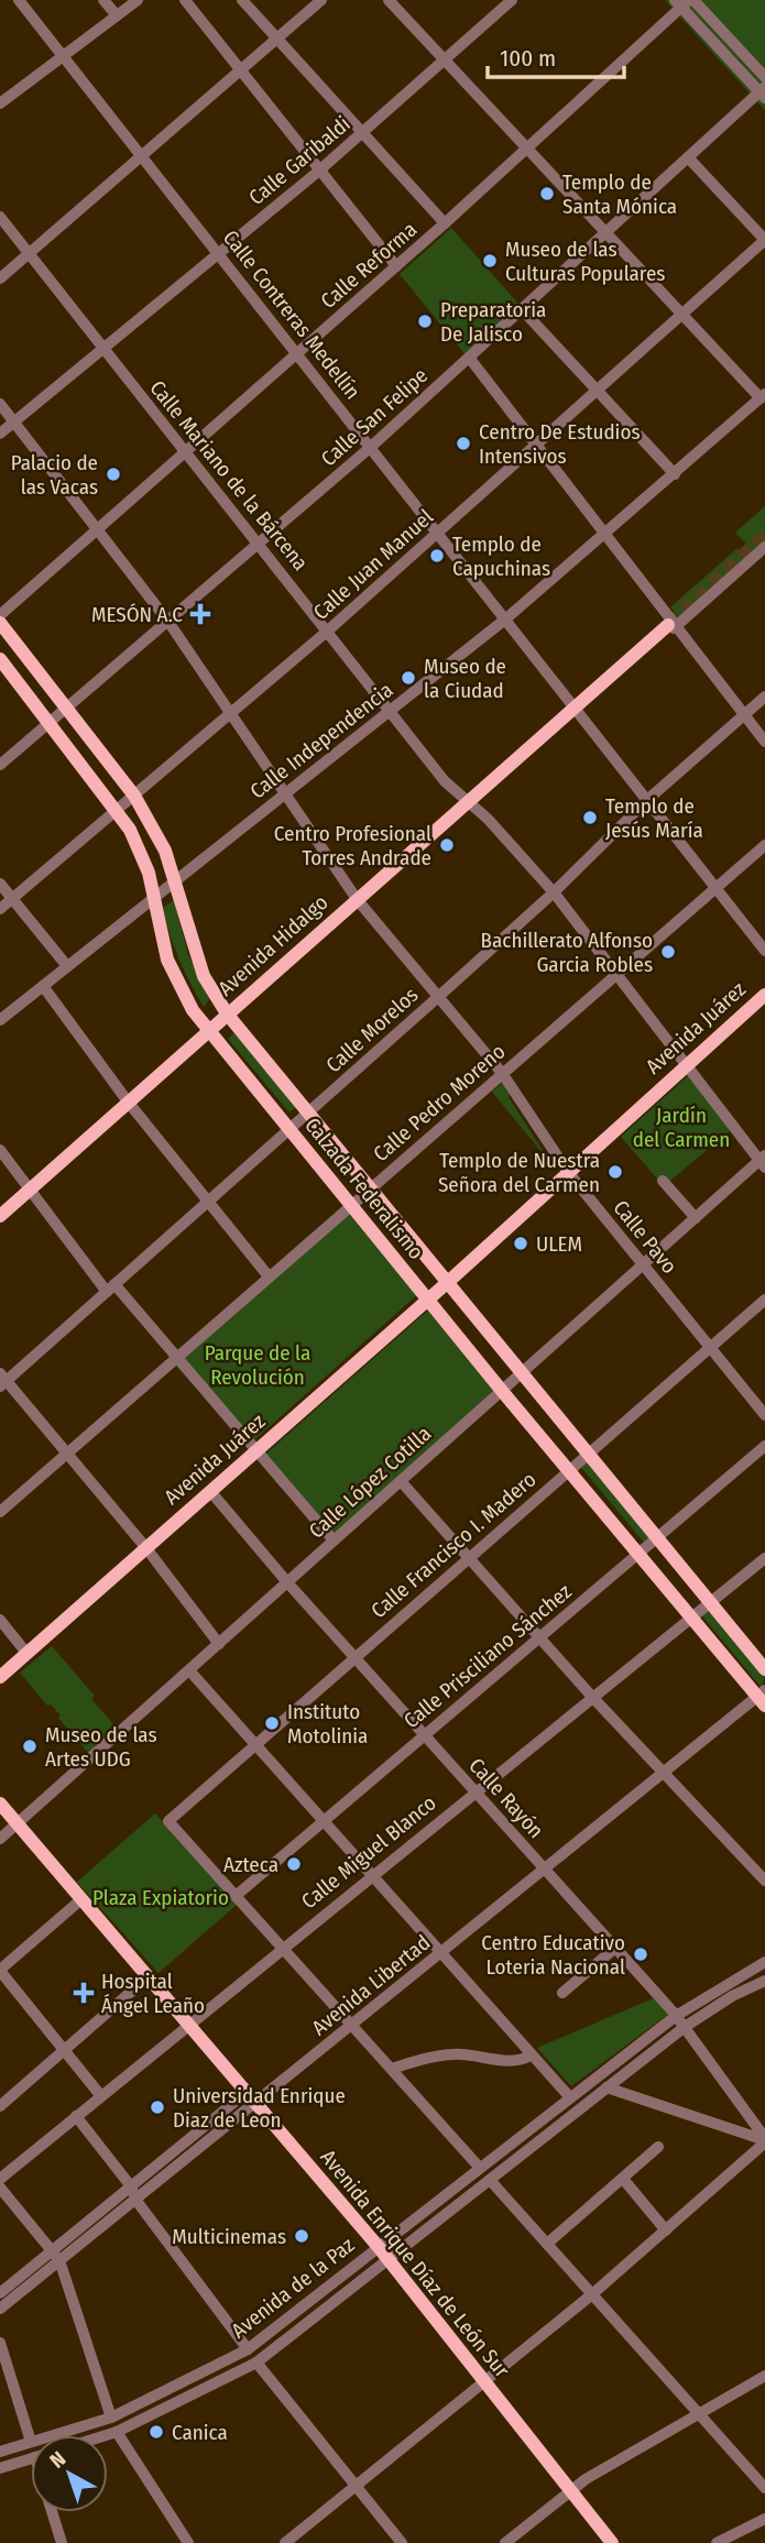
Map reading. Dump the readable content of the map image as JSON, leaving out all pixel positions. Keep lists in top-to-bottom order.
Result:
{
  "streets": {
    "main road": [
      "Avenida Hidalgo",
      "Avenida Juárez",
      "Calzada Federalismo",
      "Avenida Enrique Díaz de León Sur"
    ],
    "street": [
      "Calle Garibaldi",
      "Calle Reforma",
      "Calle Contreras Medellín",
      "Calle San Felipe",
      "Calle Mariano de la Bárcena",
      "Calle Juan Manuel",
      "Calle Independencia",
      "Calle Morelos",
      "Calle Pedro Moreno",
      "Calle Pavo",
      "Calle López Cotilla",
      "Calle Francisco I. Madero",
      "Calle Prisciliano Sánchez",
      "Calle Rayón",
      "Calle Miguel Blanco",
      "Avenida Libertad",
      "Avenida de la Paz"
    ]
  },
  "crossings": [
    ["Calle Garibaldi", "Calle Contreras Medellín"],
    ["Calle Garibaldi", "Calle Mariano de la Bárcena"],
    ["Calle Garibaldi", "Calle Pavo"],
    ["Calle Reforma", "Calle Contreras Medellín"],
    ["Calle Reforma", "Calle Mariano de la Bárcena"],
    ["Calle Reforma", "Calle Pavo"],
    ["Calle Contreras Medellín", "Calle San Felipe"],
    ["Calle Contreras Medellín", "Calle Juan Manuel"],
    ["Calle Contreras Medellín", "Calle Independencia"],
    ["Calle Contreras Medellín", "Avenida Hidalgo"],
    ["Calle Contreras Medellín", "Calle Morelos"],
    ["Calle Contreras Medellín", "Calle Pedro Moreno"],
    ["Calle San Felipe", "Calle Mariano de la Bárcena"],
    ["Calle San Felipe", "Calzada Federalismo"],
    ["Calle San Felipe", "Calle Pavo"],
    ["Calle Mariano de la Bárcena", "Calle Juan Manuel"],
    ["Calle Mariano de la Bárcena", "Calle Independencia"],
    ["Calle Mariano de la Bárcena", "Avenida Hidalgo"],
    ["Calle Mariano de la Bárcena", "Avenida Juárez"],
    ["Calle Mariano de la Bárcena", "Calle Morelos"],
    ["Calle Mariano de la Bárcena", "Calle Pedro Moreno"],
    ["Calle Mariano de la Bárcena", "Calle López Cotilla"],
    ["Calle Juan Manuel", "Calzada Federalismo"],
    ["Calle Juan Manuel", "Calle Pavo"],
    ["Calle Independencia", "Calzada Federalismo"],
    ["Calle Independencia", "Calle Pavo"],
    ["Avenida Hidalgo", "Calzada Federalismo"],
    ["Avenida Hidalgo", "Calle Pavo"],
    ["Avenida Juárez", "Calzada Federalismo"],
    ["Avenida Juárez", "Calle Pavo"],
    ["Avenida Juárez", "Calle Rayón"],
    ["Calle Morelos", "Calzada Federalismo"],
    ["Calle Morelos", "Calle Pavo"],
    ["Calle Pedro Moreno", "Calzada Federalismo"],
    ["Calle Pedro Moreno", "Calle Pavo"],
    ["Calzada Federalismo", "Calle López Cotilla"],
    ["Calzada Federalismo", "Calle Francisco I. Madero"],
    ["Calzada Federalismo", "Calle Prisciliano Sánchez"],
    ["Calzada Federalismo", "Calle Miguel Blanco"],
    ["Calzada Federalismo", "Avenida Libertad"],
    ["Calle Pavo", "Calle López Cotilla"],
    ["Calle Pavo", "Calle Francisco I. Madero"],
    ["Calle López Cotilla", "Calle Rayón"],
    ["Calle López Cotilla", "Avenida Enrique Díaz de León Sur"],
    ["Calle Francisco I. Madero", "Calle Prisciliano Sánchez"],
    ["Calle Francisco I. Madero", "Calle Rayón"],
    ["Calle Prisciliano Sánchez", "Calle Rayón"],
    ["Calle Rayón", "Calle Miguel Blanco"],
    ["Calle Rayón", "Avenida Libertad"],
    ["Calle Rayón", "Avenida de la Paz"],
    ["Calle Miguel Blanco", "Avenida Enrique Díaz de León Sur"],
    ["Avenida Libertad", "Avenida Enrique Díaz de León Sur"],
    ["Avenida Enrique Díaz de León Sur", "Avenida de la Paz"]
  ],
  "parks": ["Jardín del Carmen", "Parque de la Revolución", "Plaza Expiatorio"],
  "places": {
    "other": [
      "Templo de Santa Mónica",
      "Museo de las Culturas Populares",
      "Preparatoria De Jalisco",
      "Centro De Estudios Intensivos",
      "Palacio de las Vacas",
      "Templo de Capuchinas",
      "Museo de la Ciudad",
      "Templo de Jesús María",
      "Centro Profesional Torres Andrade",
      "Bachillerato Alfonso Garcia Robles",
      "Templo de Nuestra Señora del Carmen",
      "ULEM",
      "Instituto Motolinia",
      "Museo de las Artes UDG",
      "Azteca",
      "Centro Educativo Loteria Nacional",
      "Universidad Enrique Diaz de Leon",
      "Multicinemas",
      "Canica"
    ],
    "health": ["MESÓN A.C", "Hospital Ángel Leaño"]
  },
  "scale_bar": "100 m",
  "north": "top left"
}
